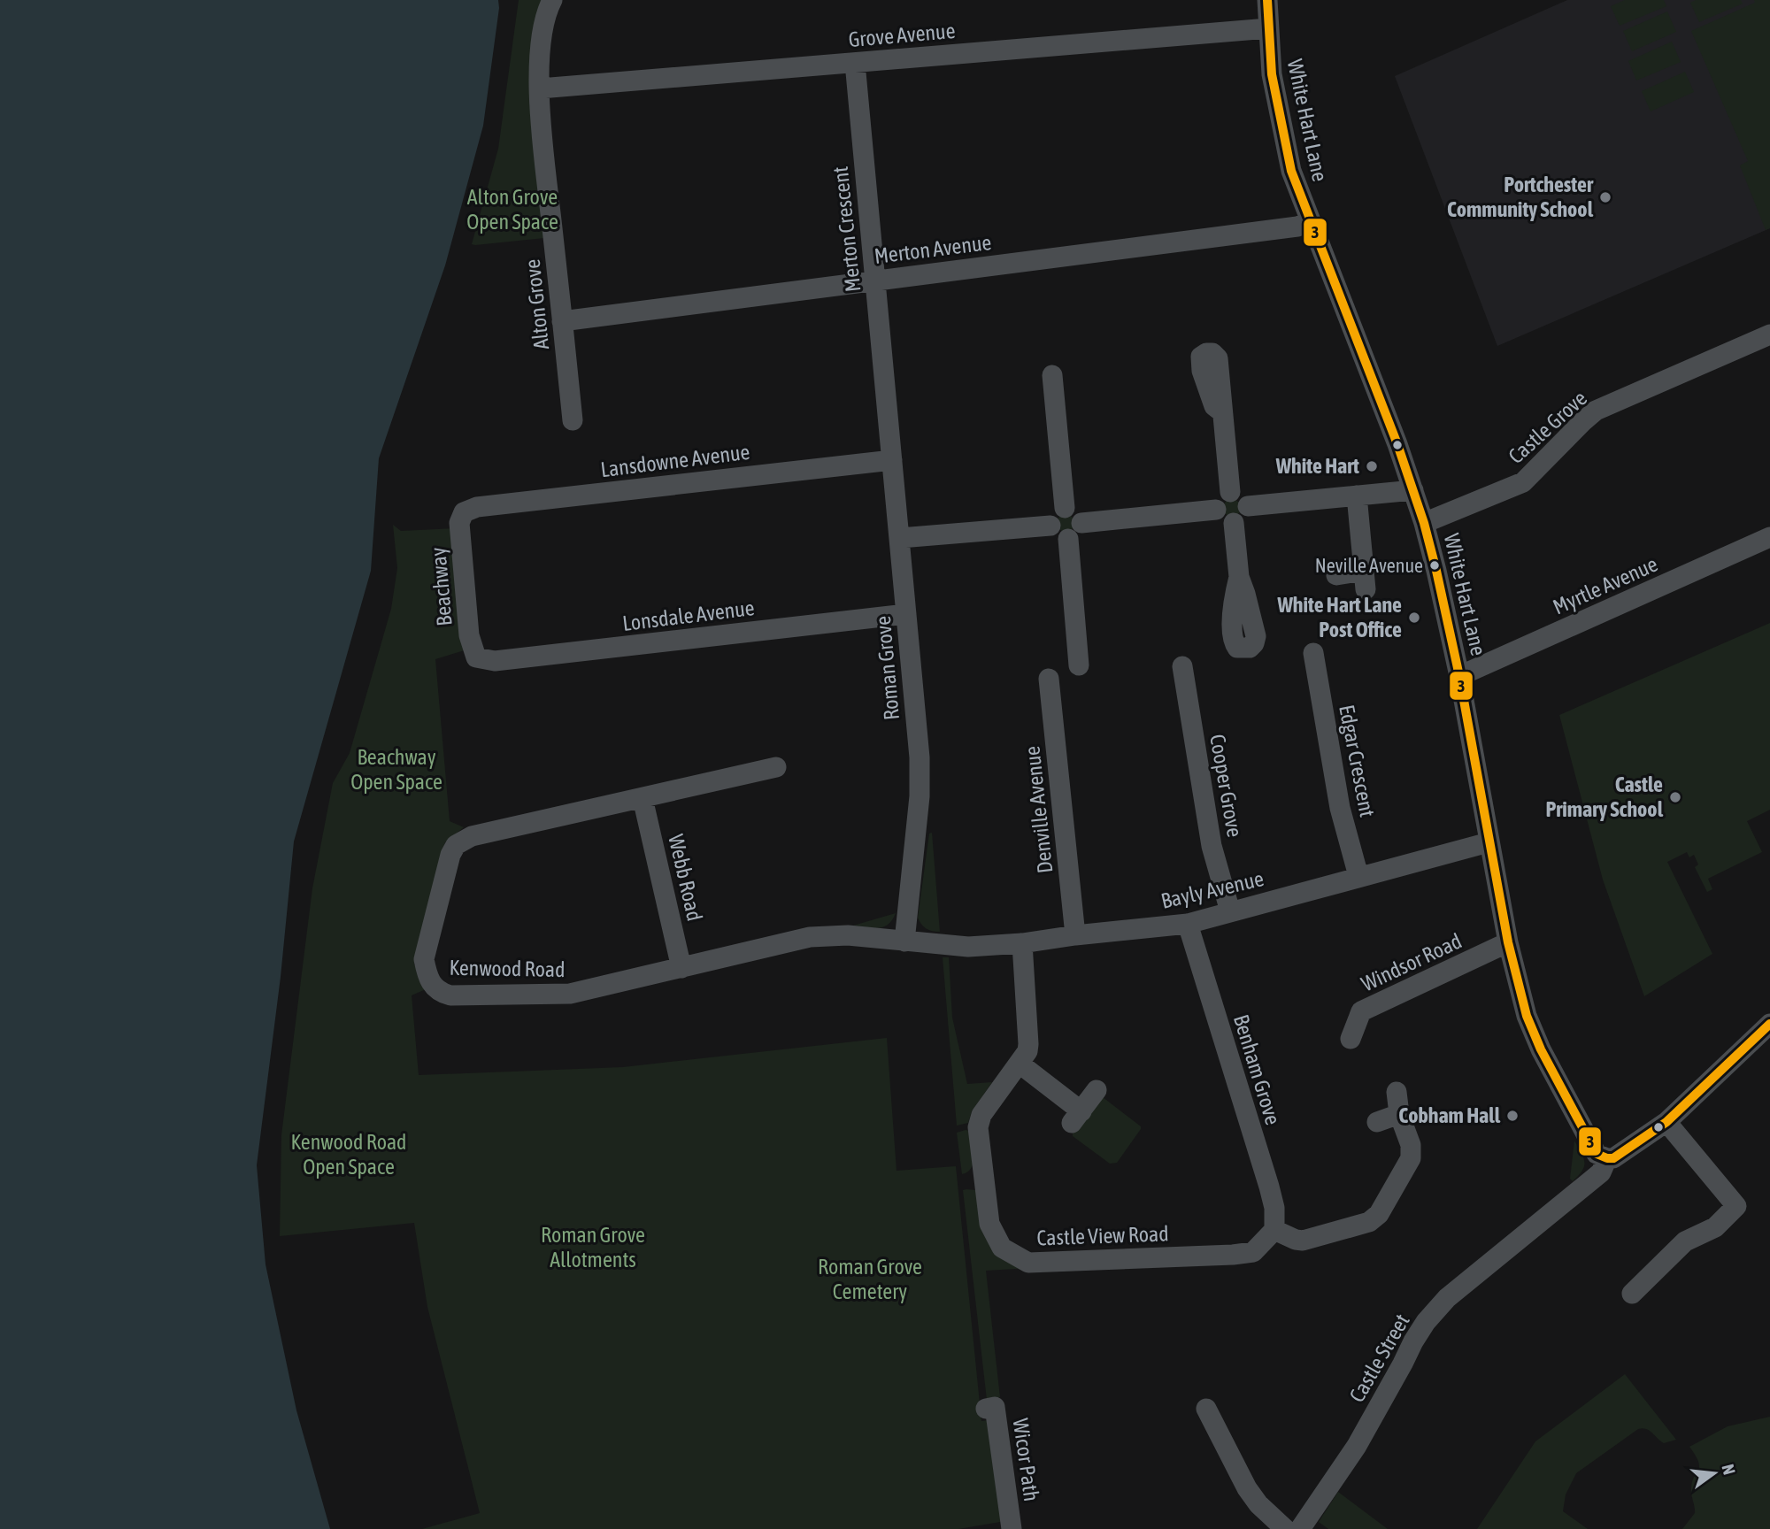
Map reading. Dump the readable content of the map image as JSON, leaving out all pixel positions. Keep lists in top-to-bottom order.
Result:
{
  "streets": {
    "street": [
      "Grove Avenue",
      "White Hart Lane",
      "Merton Crescent",
      "Merton Avenue",
      "Alton Grove",
      "Castle Grove",
      "Lansdowne Avenue",
      "Myrtle Avenue",
      "Beachway",
      "Lonsdale Avenue",
      "Roman Grove",
      "Edgar Crescent",
      "Cooper Grove",
      "Denville Avenue",
      "Webb Road",
      "Bayly Avenue",
      "Windsor Road",
      "Kenwood Road",
      "Benham Grove",
      "Castle View Road",
      "Castle Street",
      "Wicor Path"
    ]
  },
  "crossings": [
    ["Grove Avenue", "White Hart Lane"],
    ["Grove Avenue", "Merton Crescent"],
    ["Grove Avenue", "Alton Grove"],
    ["White Hart Lane", "Merton Avenue"],
    ["White Hart Lane", "Castle Grove"],
    ["White Hart Lane", "Myrtle Avenue"],
    ["White Hart Lane", "Bayly Avenue"],
    ["White Hart Lane", "Windsor Road"],
    ["White Hart Lane", "Castle Street"],
    ["Merton Crescent", "Merton Avenue"],
    ["Merton Crescent", "Roman Grove"],
    ["Merton Avenue", "Alton Grove"],
    ["Lansdowne Avenue", "Beachway"],
    ["Lansdowne Avenue", "Roman Grove"],
    ["Beachway", "Lonsdale Avenue"],
    ["Lonsdale Avenue", "Roman Grove"],
    ["Roman Grove", "Bayly Avenue"],
    ["Roman Grove", "Kenwood Road"],
    ["Edgar Crescent", "Bayly Avenue"],
    ["Cooper Grove", "Bayly Avenue"],
    ["Denville Avenue", "Bayly Avenue"],
    ["Webb Road", "Kenwood Road"],
    ["Bayly Avenue", "Kenwood Road"],
    ["Bayly Avenue", "Benham Grove"],
    ["Bayly Avenue", "Castle View Road"],
    ["Benham Grove", "Castle View Road"]
  ],
  "parks": [
    "Alton Grove Open Space",
    "Beachway Open Space",
    "Kenwood Road Open Space",
    "Roman Grove Allotments",
    "Roman Grove Cemetery"
  ],
  "places": [
    "Portchester Community School",
    "White Hart",
    "Neville Avenue",
    "White Hart Lane Post Office",
    "Castle Primary School",
    "Cobham Hall"
  ],
  "lines": ["transit line 3"],
  "north": "right"
}
